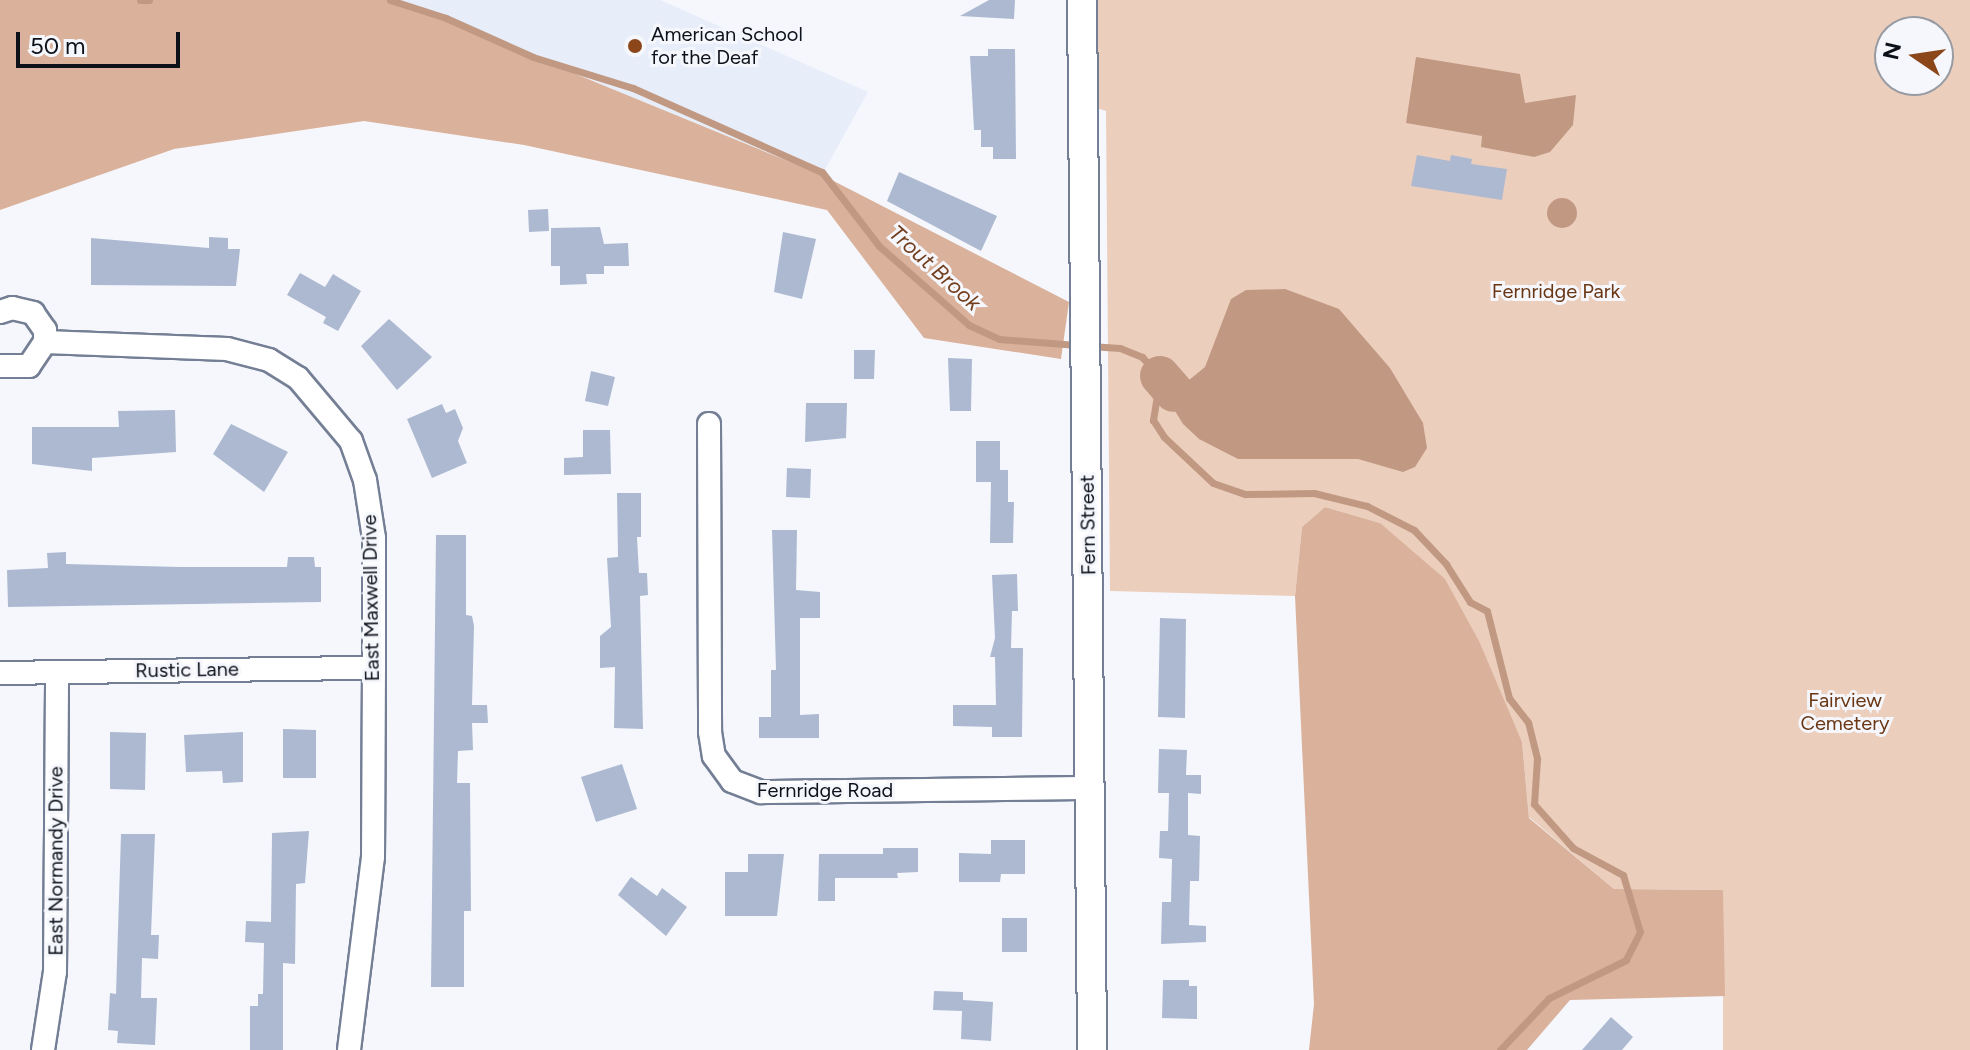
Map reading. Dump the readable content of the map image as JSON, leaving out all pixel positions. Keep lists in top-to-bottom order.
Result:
{
  "streets": {
    "street": [
      "Fern Street",
      "East Maxwell Drive",
      "Rustic Lane",
      "Fernridge Road",
      "East Normandy Drive"
    ]
  },
  "crossings": [
    ["Fern Street", "Fernridge Road"],
    ["East Maxwell Drive", "Rustic Lane"],
    ["Rustic Lane", "East Normandy Drive"]
  ],
  "water": ["Trout Brook"],
  "parks": ["Fernridge Park", "Fairview Cemetery"],
  "places": ["American School for the Deaf"],
  "scale_bar": "50 m",
  "north": "left"
}
